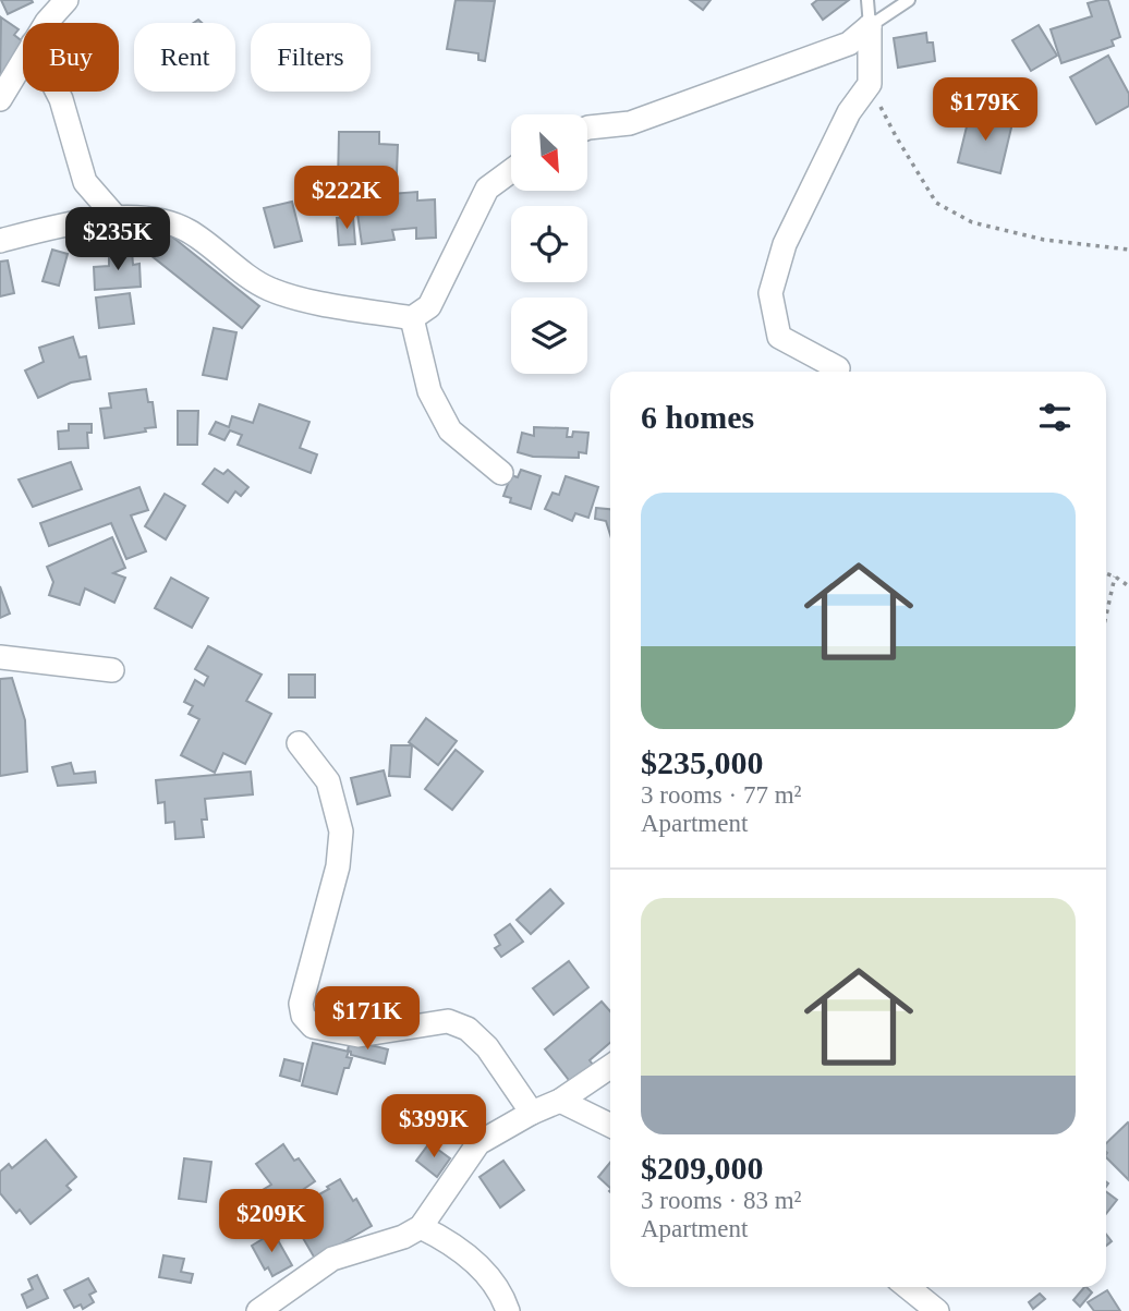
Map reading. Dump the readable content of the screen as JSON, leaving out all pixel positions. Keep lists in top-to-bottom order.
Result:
{
  "north": "bottom right",
  "page": {
    "chip": ["Buy", "Rent", "Filters"],
    "price": [
      "$179K",
      "$222K",
      "$235K",
      "$171K",
      "$399K",
      "$209K"
    ],
    "heading": "6 homes",
    "list": [
      {
        "name": "$235,000",
        "note": "3 rooms · 77 m² · Apartment"
      },
      {
        "name": "$209,000",
        "note": "3 rooms · 83 m² · Apartment"
      }
    ]
  }
}
